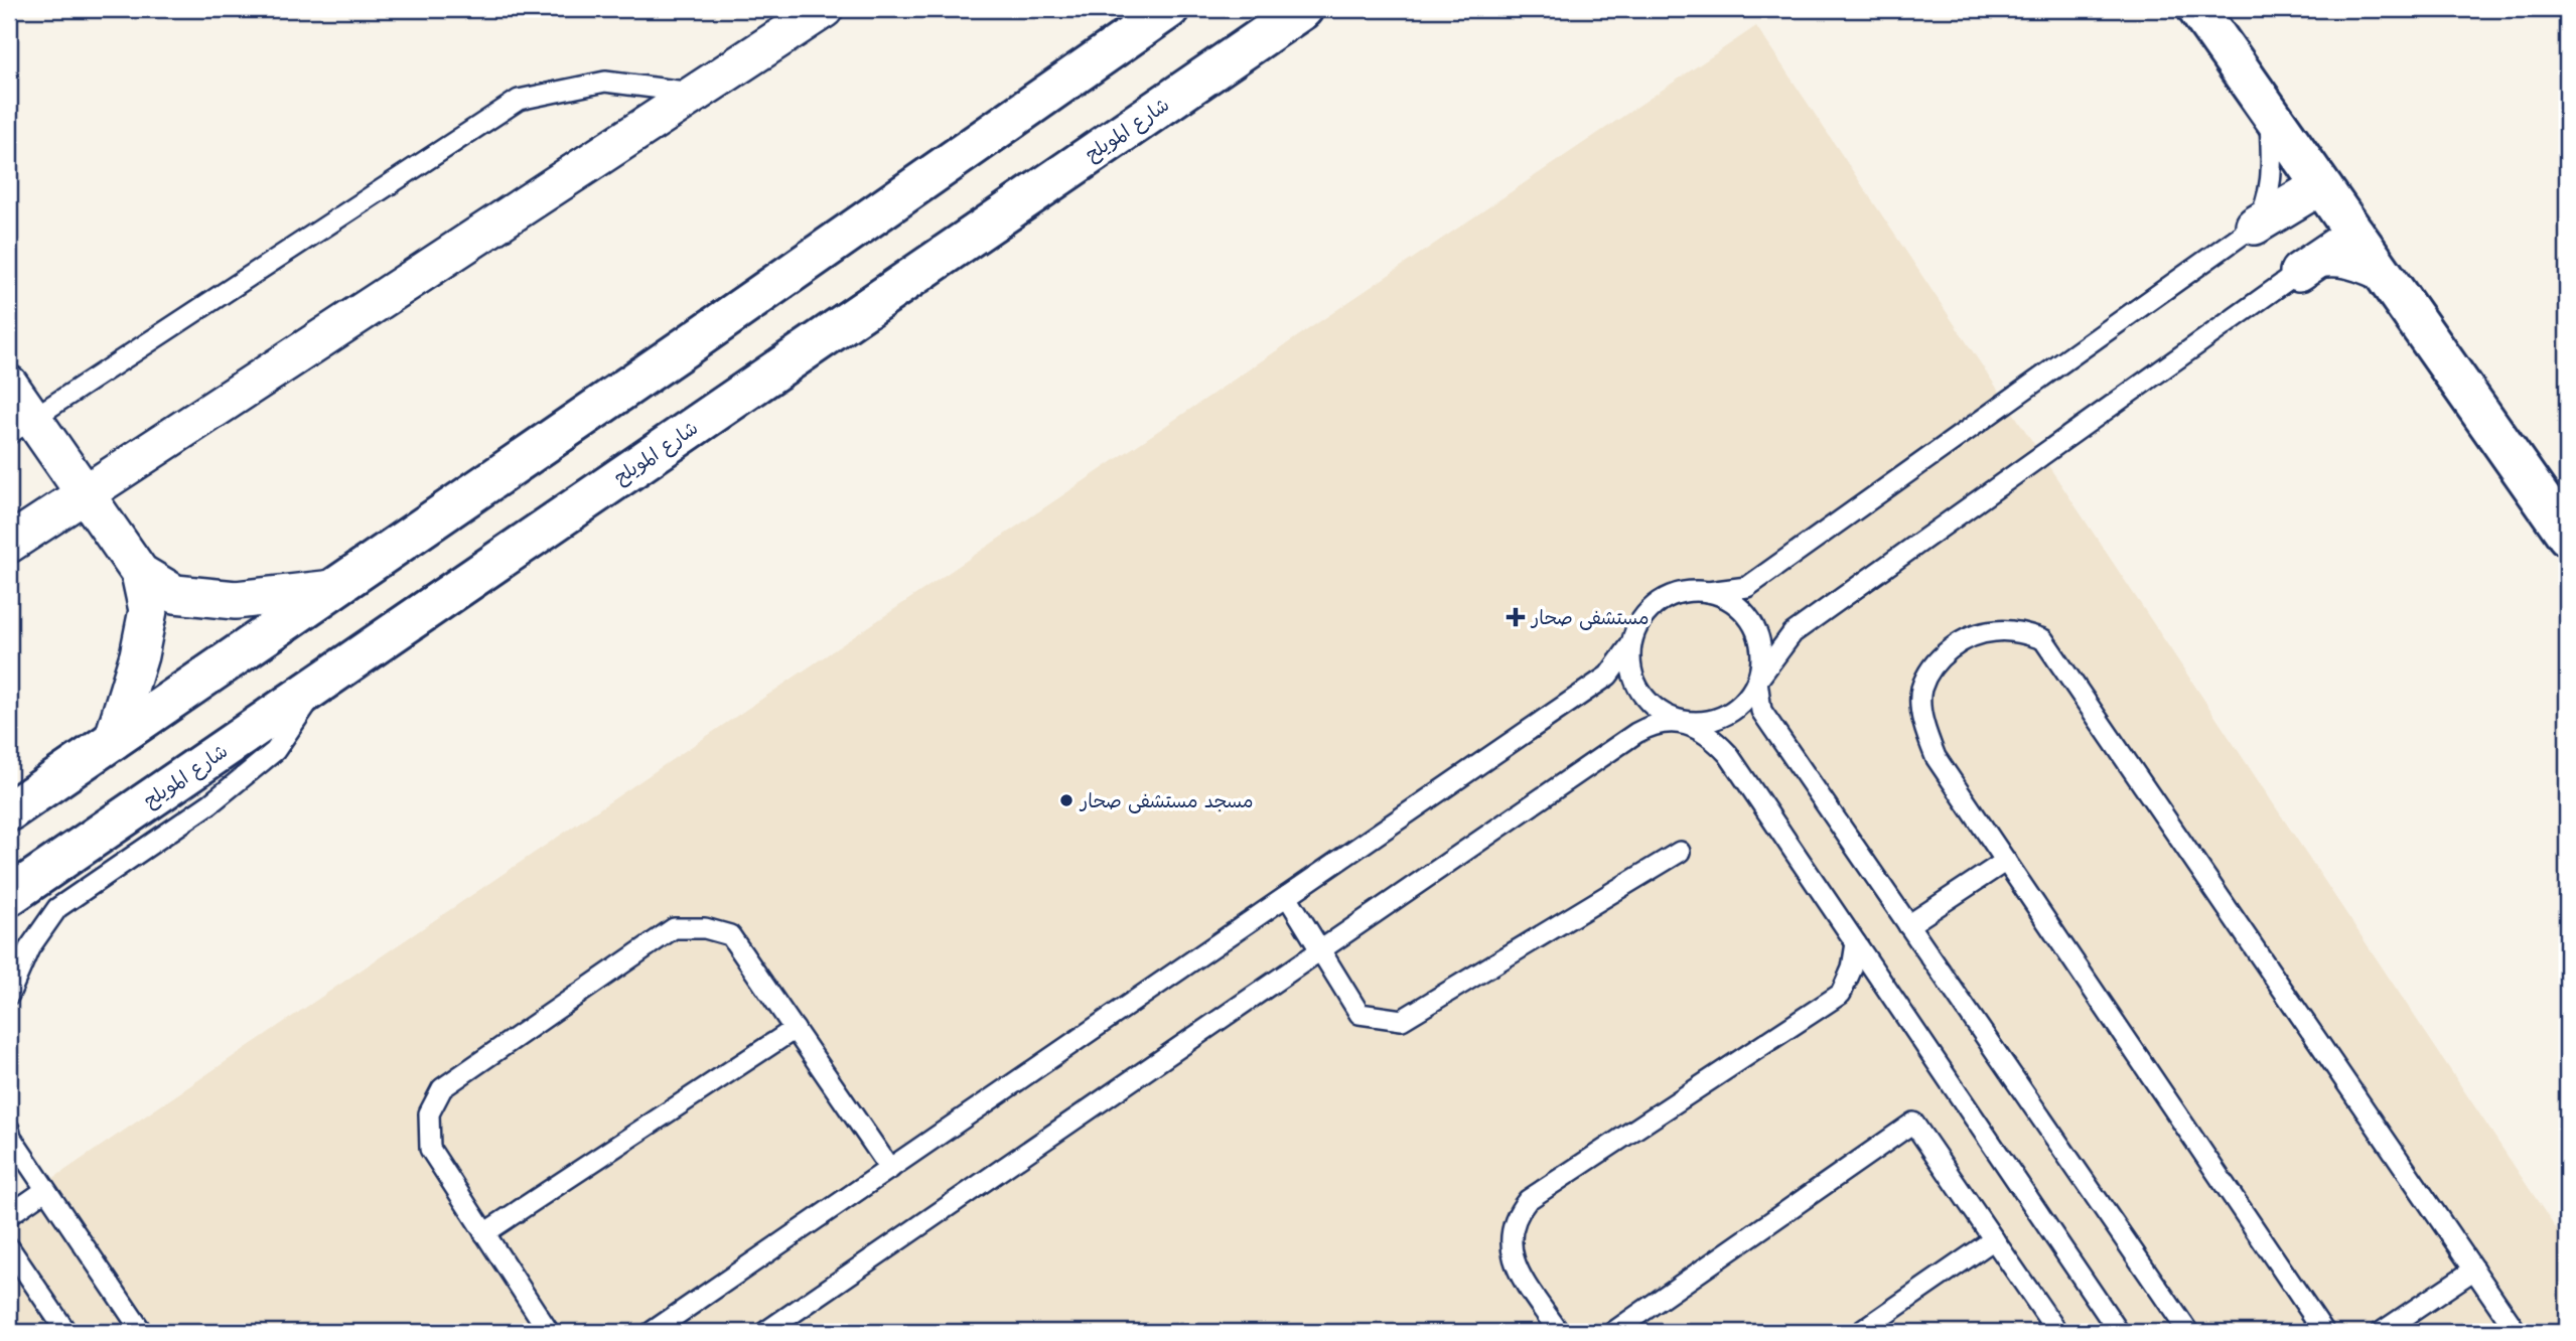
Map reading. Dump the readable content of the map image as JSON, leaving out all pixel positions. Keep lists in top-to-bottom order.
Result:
{
  "streets": {
    "main road": ["شارع المويلح"]
  },
  "places": {
    "health": ["مستشفى صحار"],
    "other": ["مسجد مستشفى صحار"]
  }
}
